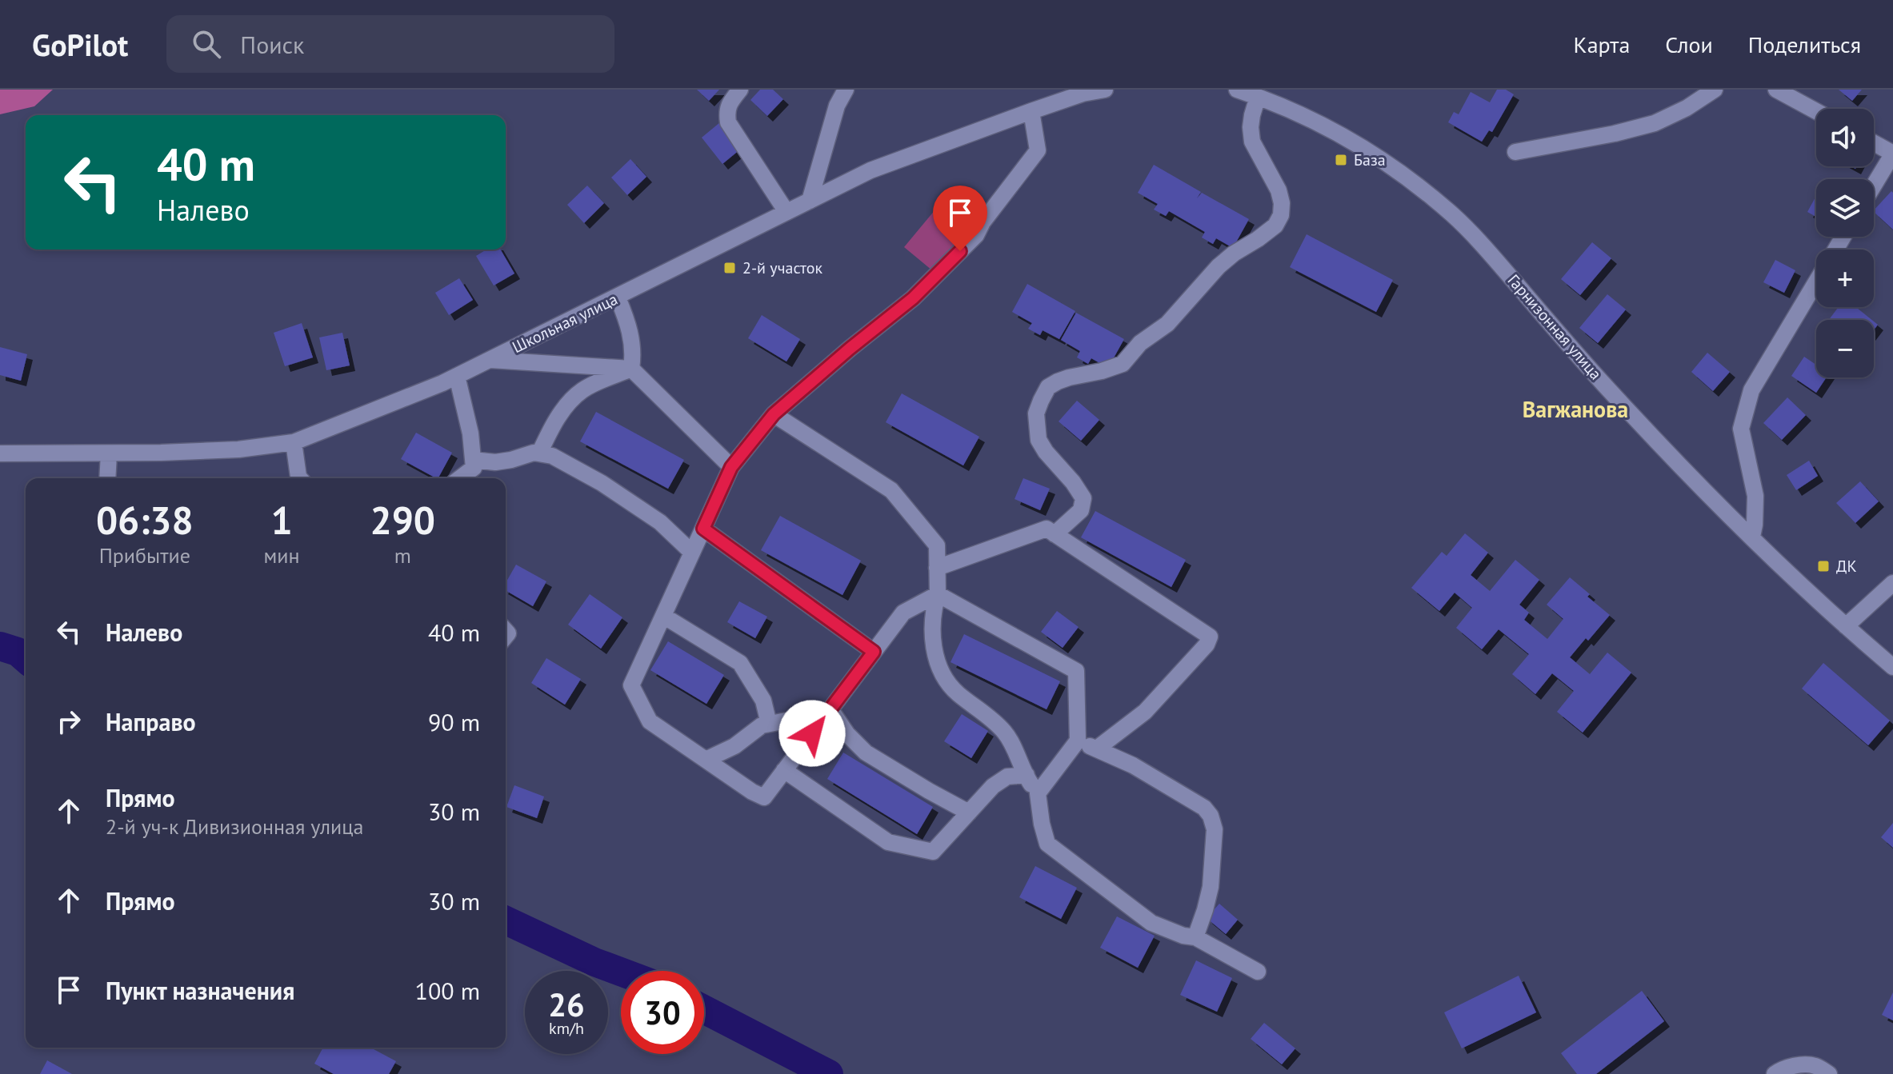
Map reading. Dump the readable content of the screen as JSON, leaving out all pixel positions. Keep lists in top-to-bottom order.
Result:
{
  "streets": {
    "street": ["Школьная улица", "Гарнизонная улица"]
  },
  "districts": ["Вагжанова"],
  "places": {
    "transit": ["База", "2-й участок", "ДК"]
  },
  "page": {
    "header": "GoPilot",
    "search": "Поиск",
    "nav": ["Карта", "Слои", "Поделиться"],
    "map_buttons": ["+", "−"],
    "turn": ["40 m", "Налево"],
    "eta": [
      "06:38",
      "Прибытие",
      "1",
      "мин",
      "290",
      "m"
    ],
    "list": [
      {
        "name": "Налево",
        "value": "40 m"
      },
      {
        "name": "Направо",
        "value": "90 m"
      },
      {
        "name": "Прямо",
        "note": "2-й уч-к Дивизионная улица",
        "value": "30 m"
      },
      {
        "name": "Прямо",
        "value": "30 m"
      },
      {
        "name": "Пункт назначения",
        "value": "100 m"
      }
    ],
    "speed": "26 km/h",
    "limit": "30"
  }
}
